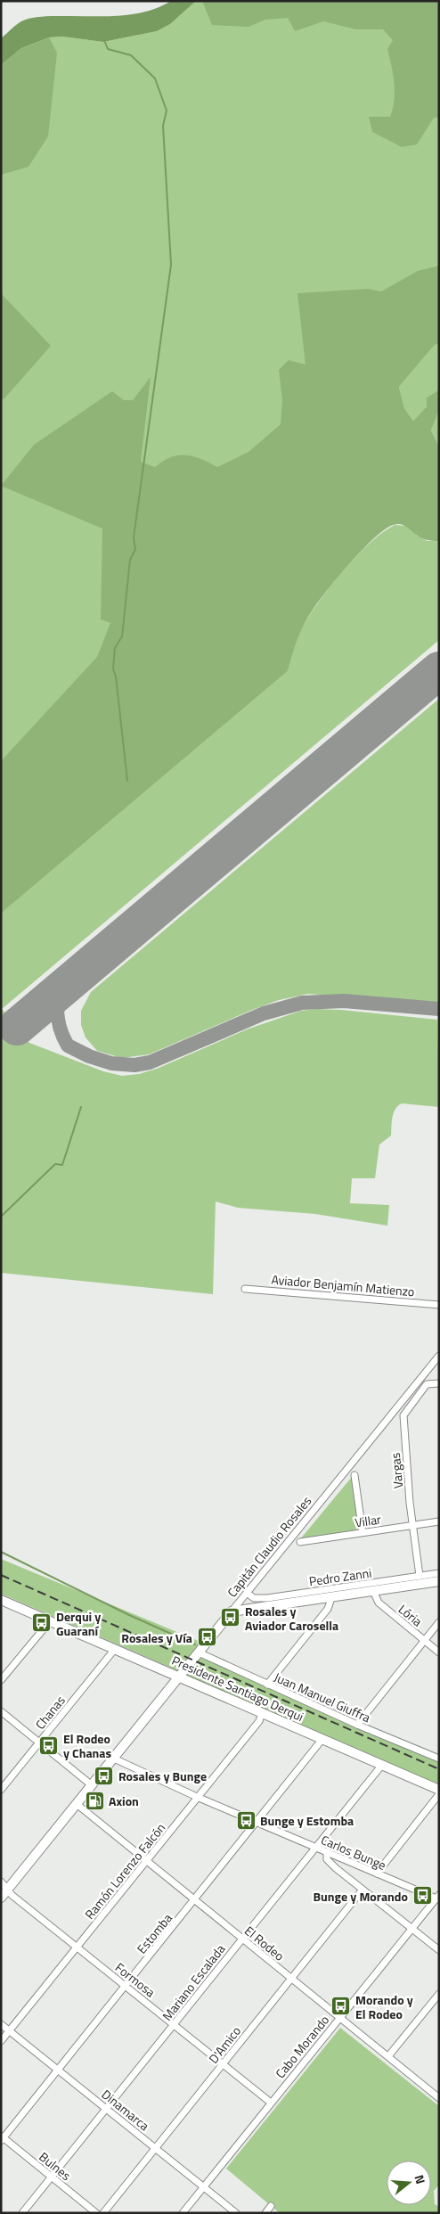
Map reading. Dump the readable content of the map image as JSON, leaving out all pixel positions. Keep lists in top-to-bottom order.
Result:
{
  "streets": {
    "street": [
      "Aviador Benjamín Matienzo",
      "Vargas",
      "Villar",
      "Capitán Claudio Rosales",
      "Pedro Zanni",
      "Lória",
      "Presidente Santiago Derqui",
      "Juan Manuel Giuffra",
      "Chanas",
      "Carlos Bunge",
      "Ramón Lorenzo Falcón",
      "Estomba",
      "El Rodeo",
      "Formosa",
      "Mariano Escalada",
      "D'Amico",
      "Cabo Morando",
      "Dinamarca",
      "Bulnes"
    ]
  },
  "crossings": [
    ["Vargas", "Villar"],
    ["Vargas", "Pedro Zanni"],
    ["Capitán Claudio Rosales", "Pedro Zanni"],
    ["Capitán Claudio Rosales", "Presidente Santiago Derqui"],
    ["Capitán Claudio Rosales", "Juan Manuel Giuffra"],
    ["Capitán Claudio Rosales", "Carlos Bunge"],
    ["Capitán Claudio Rosales", "El Rodeo"],
    ["Capitán Claudio Rosales", "Formosa"],
    ["Presidente Santiago Derqui", "Chanas"],
    ["Presidente Santiago Derqui", "Ramón Lorenzo Falcón"],
    ["Presidente Santiago Derqui", "Estomba"],
    ["Presidente Santiago Derqui", "Mariano Escalada"],
    ["Carlos Bunge", "Ramón Lorenzo Falcón"],
    ["Carlos Bunge", "Estomba"],
    ["Carlos Bunge", "Mariano Escalada"],
    ["Carlos Bunge", "Cabo Morando"],
    ["Ramón Lorenzo Falcón", "El Rodeo"],
    ["Ramón Lorenzo Falcón", "Formosa"],
    ["Ramón Lorenzo Falcón", "Dinamarca"],
    ["Estomba", "El Rodeo"],
    ["Estomba", "Formosa"],
    ["Estomba", "Dinamarca"],
    ["Estomba", "Bulnes"],
    ["El Rodeo", "Mariano Escalada"],
    ["El Rodeo", "D'Amico"],
    ["El Rodeo", "Cabo Morando"],
    ["Formosa", "Mariano Escalada"],
    ["Formosa", "D'Amico"],
    ["Formosa", "Cabo Morando"],
    ["Mariano Escalada", "Dinamarca"],
    ["Mariano Escalada", "Bulnes"],
    ["D'Amico", "Dinamarca"],
    ["Cabo Morando", "Dinamarca"]
  ],
  "places": {
    "bus stop": [
      "Rosales y Aviador Carosella",
      "Derqui y Guaraní",
      "Rosales y Vía",
      "El Rodeo y Chanas",
      "Rosales y Bunge",
      "Bunge y Estomba",
      "Bunge y Morando",
      "Morando y El Rodeo"
    ],
    "fuel station": ["Axion"]
  },
  "north": "right"
}
